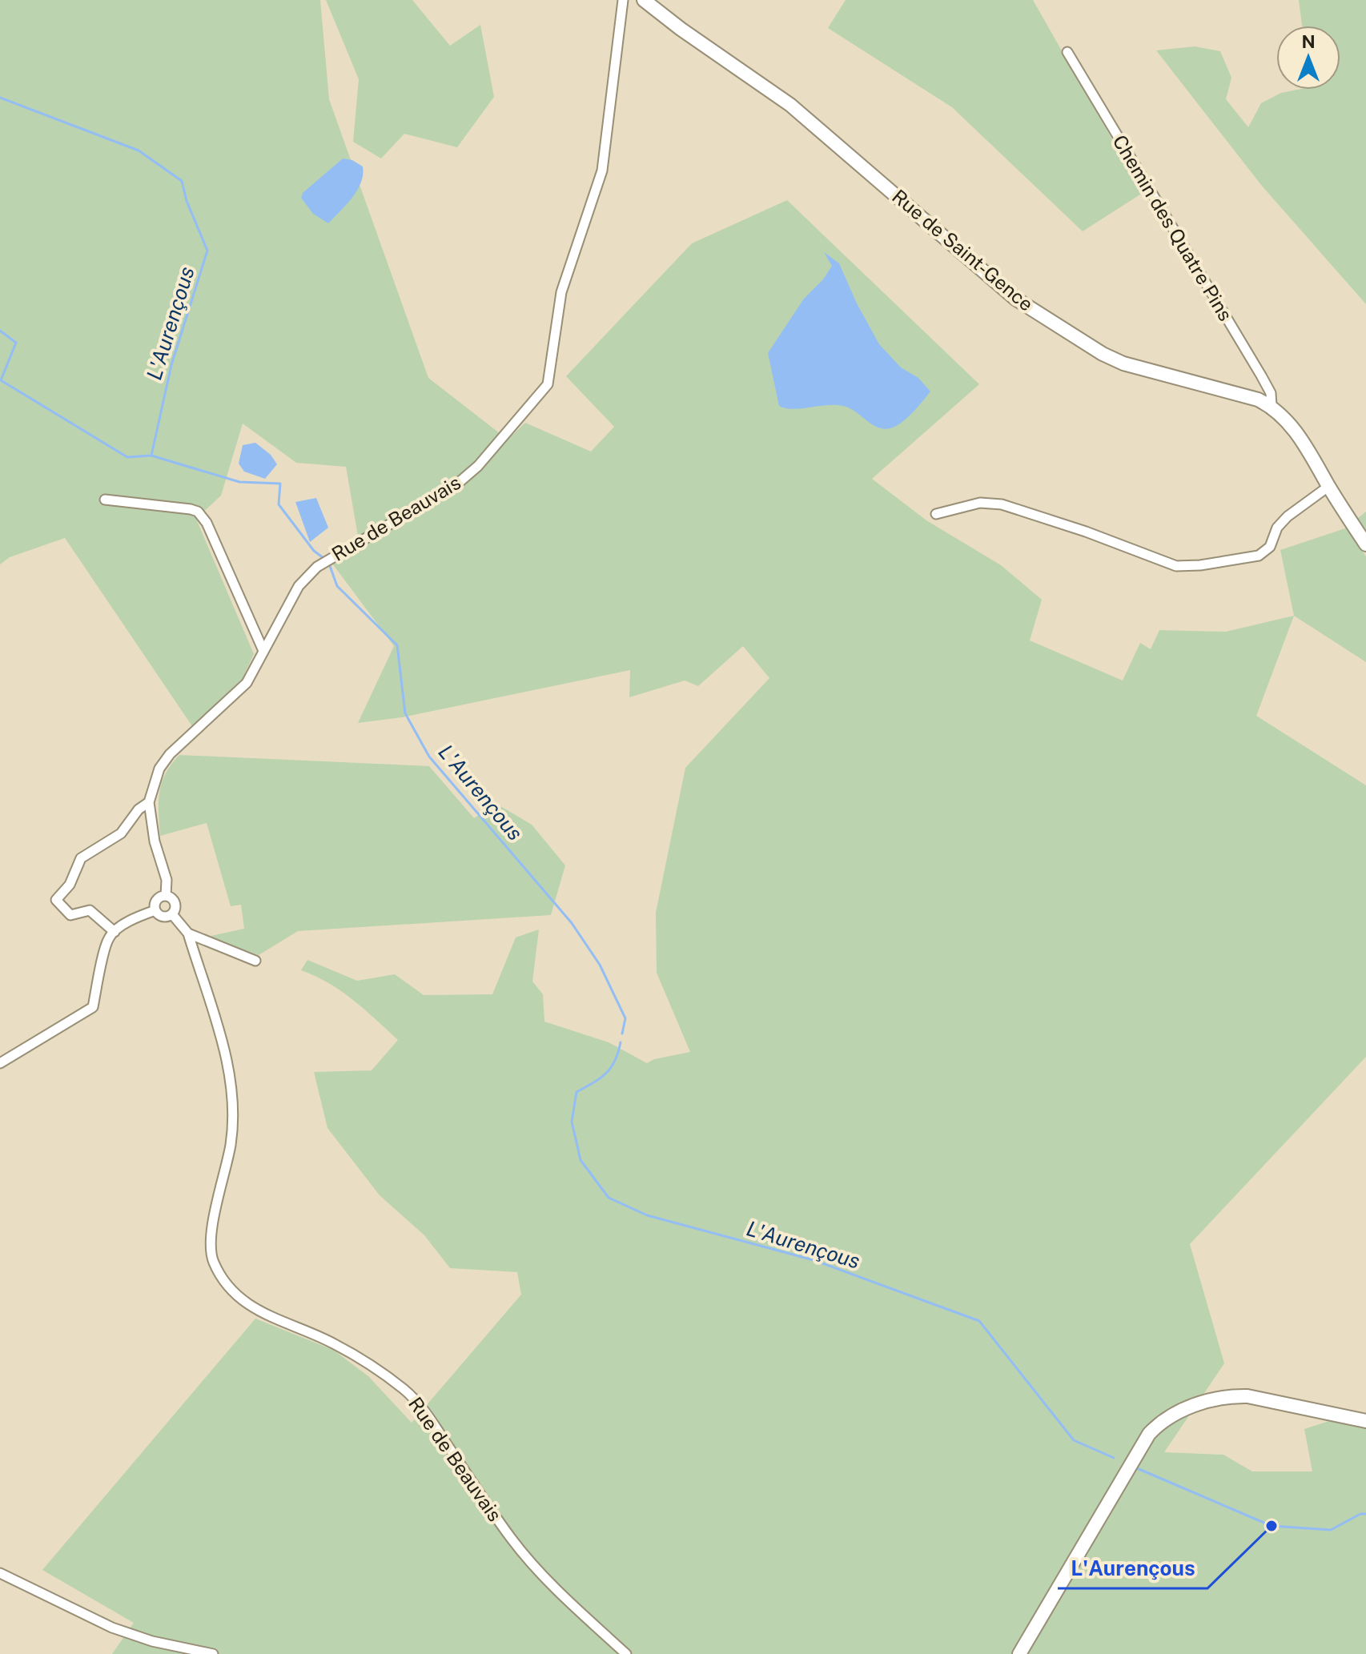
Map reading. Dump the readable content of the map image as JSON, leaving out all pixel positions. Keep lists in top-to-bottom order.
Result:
{
  "streets": {
    "street": ["Chemin des Quatre Pins", "Rue de Saint-Gence", "Rue de Beauvais"]
  },
  "crossings": [
    ["Chemin des Quatre Pins", "Rue de Saint-Gence"]
  ],
  "water": ["L'Aurençous"],
  "places": ["L'Aurençous"],
  "north": "top"
}
